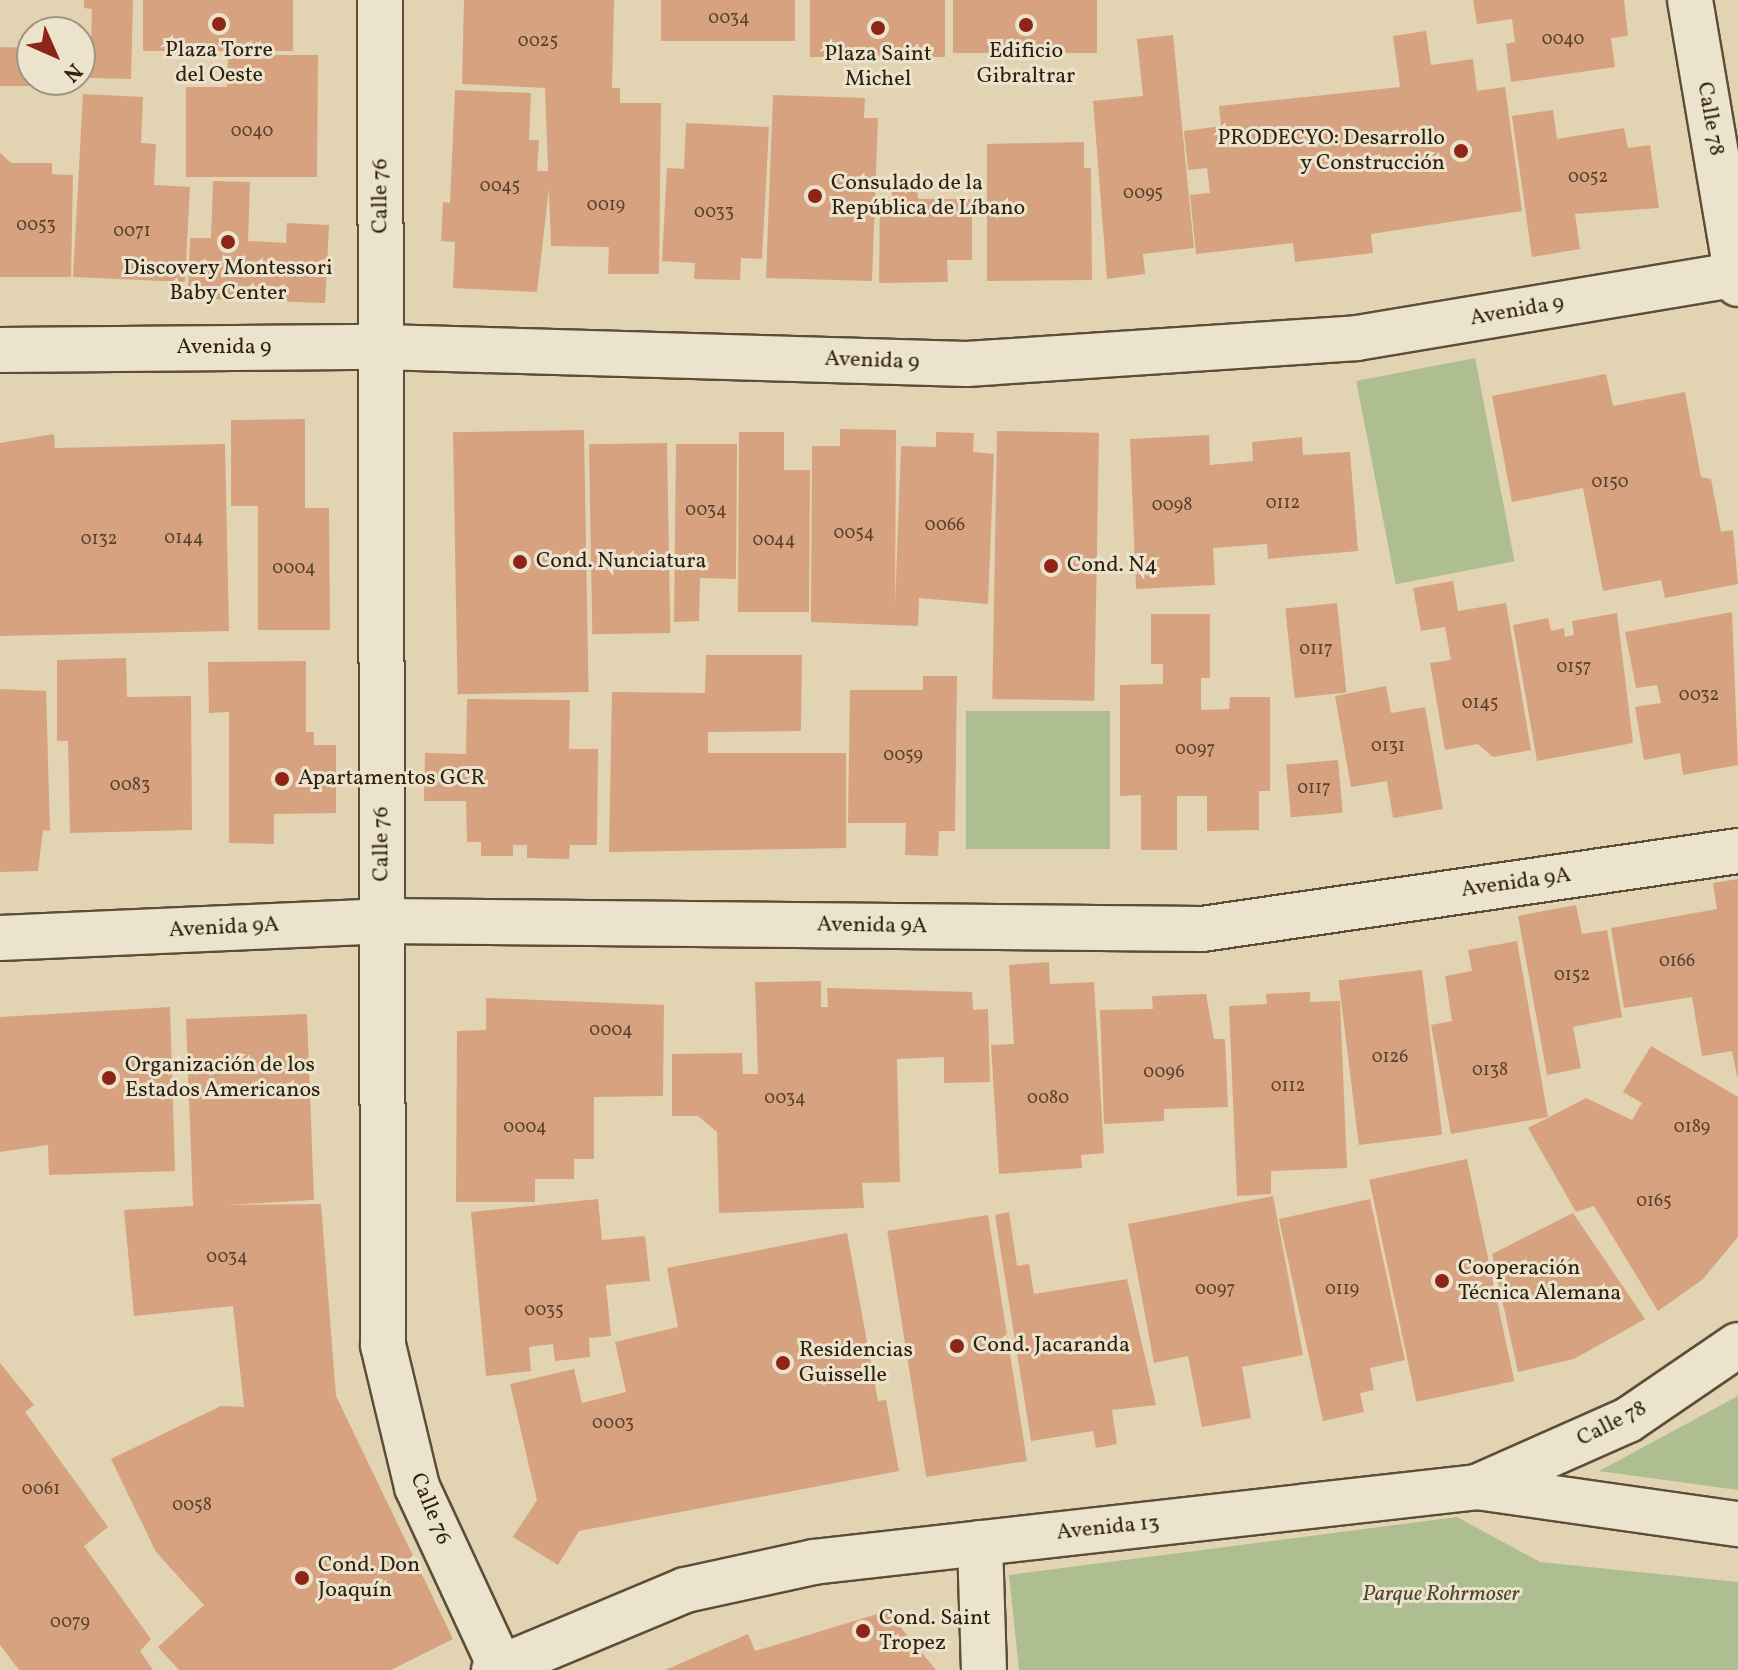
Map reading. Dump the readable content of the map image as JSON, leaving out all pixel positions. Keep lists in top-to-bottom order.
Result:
{
  "streets": {
    "street": [
      "Calle 78",
      "Calle 76",
      "Avenida 9",
      "Avenida 9A",
      "Avenida 13"
    ]
  },
  "crossings": [
    ["Calle 78", "Avenida 9"],
    ["Calle 78", "Avenida 13"],
    ["Calle 76", "Avenida 9"],
    ["Calle 76", "Avenida 9A"],
    ["Calle 76", "Avenida 13"]
  ],
  "parks": ["Parque Rohrmoser"],
  "places": [
    "Plaza Torre del Oeste",
    "Edificio Gibraltrar",
    "Plaza Saint Michel",
    "PRODECYO: Desarrollo y Construcción",
    "Consulado de la República de Líbano",
    "Discovery Montessori Baby Center",
    "Cond. Nunciatura",
    "Cond. N4",
    "Apartamentos GCR",
    "Organización de los Estados Americanos",
    "Cooperación Técnica Alemana",
    "Cond. Jacaranda",
    "Residencias Guisselle",
    "Cond. Don Joaquín",
    "Cond. Saint Tropez"
  ],
  "house_numbers": [
    "0034",
    "0040",
    "0025",
    "0040",
    "0052",
    "0045",
    "0095",
    "0019",
    "0033",
    "0053",
    "0071",
    "0150",
    "0112",
    "0098",
    "0034",
    "0066",
    "0054",
    "0144",
    "0132",
    "0044",
    "0004",
    "0117",
    "0157",
    "0032",
    "0145",
    "0131",
    "0097",
    "0059",
    "0083",
    "0117",
    "0166",
    "0152",
    "0004",
    "0126",
    "0138",
    "0096",
    "0112",
    "0034",
    "0080",
    "0004",
    "0189",
    "0165",
    "0034",
    "0097",
    "0119",
    "0035",
    "0003",
    "0061",
    "0058",
    "0079"
  ],
  "north": "bottom right"
}
